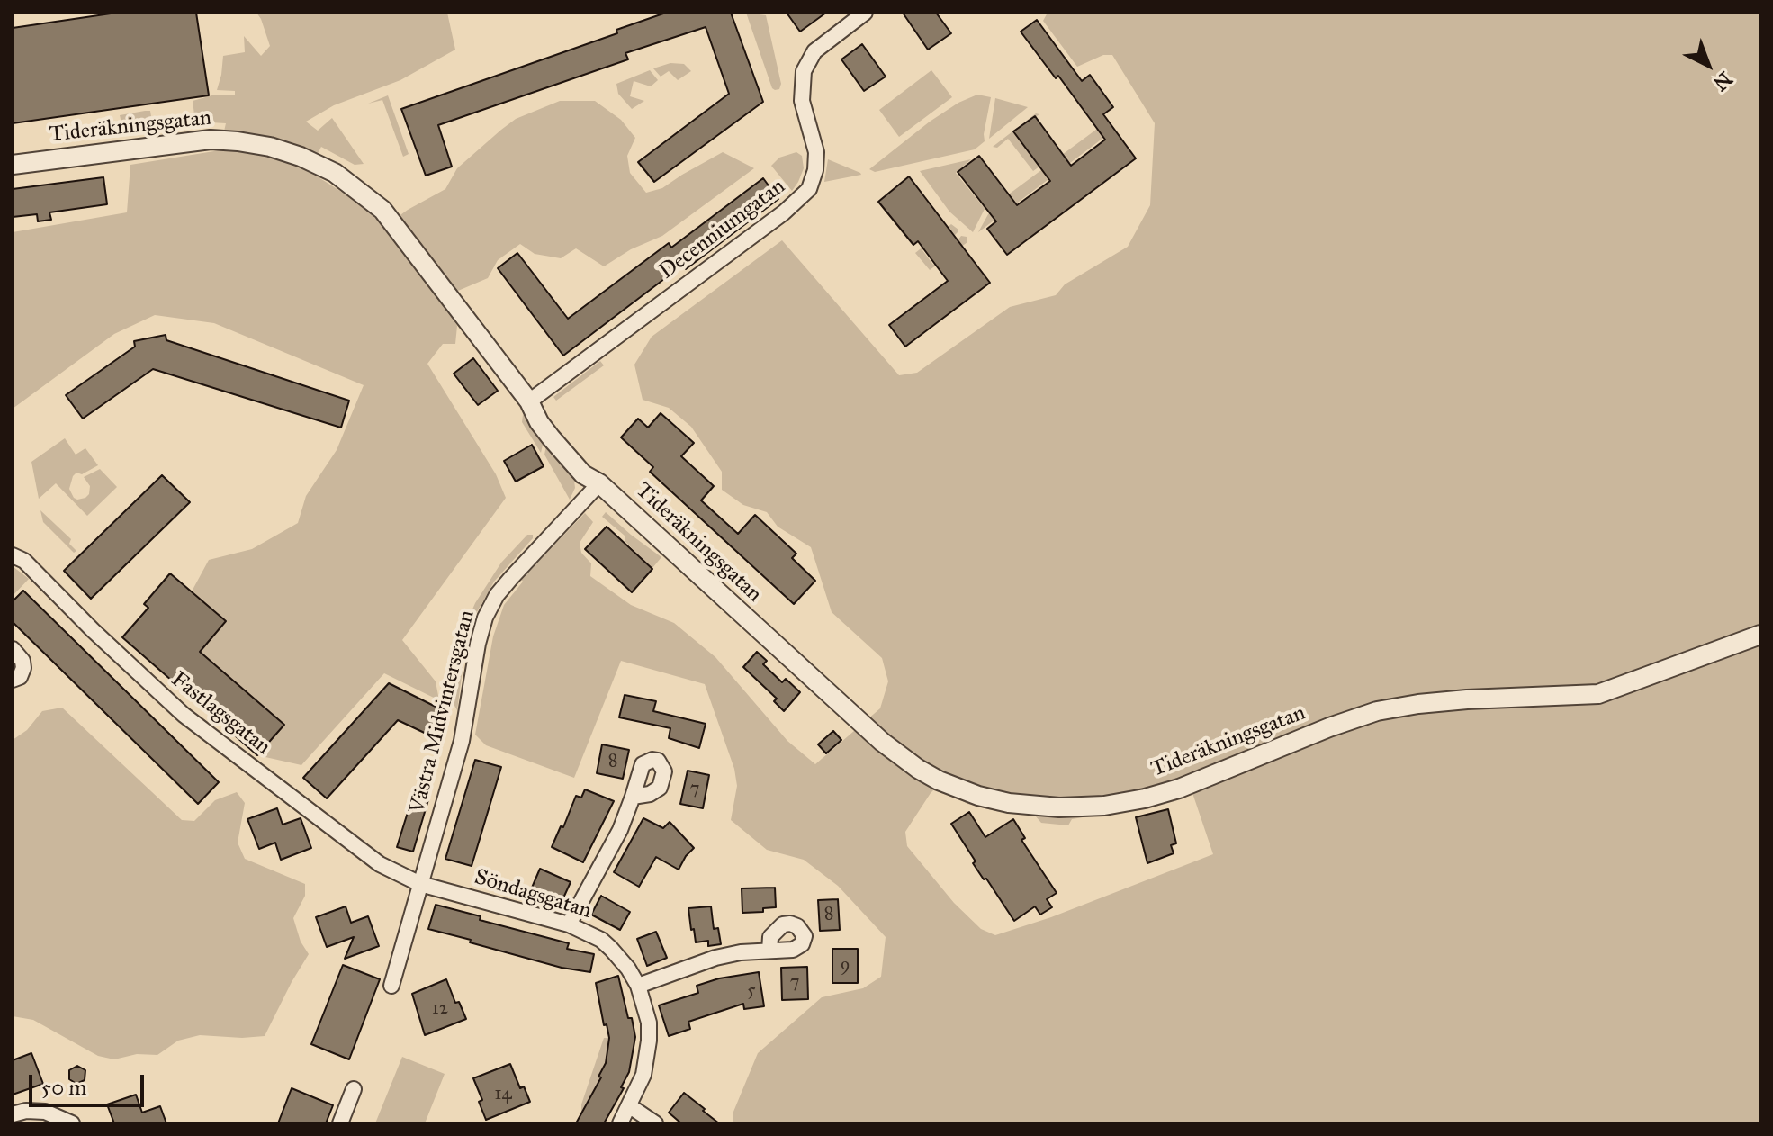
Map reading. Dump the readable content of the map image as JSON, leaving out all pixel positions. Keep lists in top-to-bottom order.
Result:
{
  "streets": {
    "street": [
      "Tideräkningsgatan",
      "Decenniumgatan",
      "Västra Midvintersgatan",
      "Fastlagsgatan",
      "Söndagsgatan"
    ]
  },
  "crossings": [
    ["Tideräkningsgatan", "Decenniumgatan"],
    ["Tideräkningsgatan", "Västra Midvintersgatan"],
    ["Västra Midvintersgatan", "Fastlagsgatan"],
    ["Västra Midvintersgatan", "Söndagsgatan"],
    ["Fastlagsgatan", "Söndagsgatan"]
  ],
  "house_numbers": [
    "8",
    "7",
    "8",
    "9",
    "7",
    "5",
    "12",
    "14"
  ],
  "scale_bar": "50 m",
  "north": "bottom right"
}
